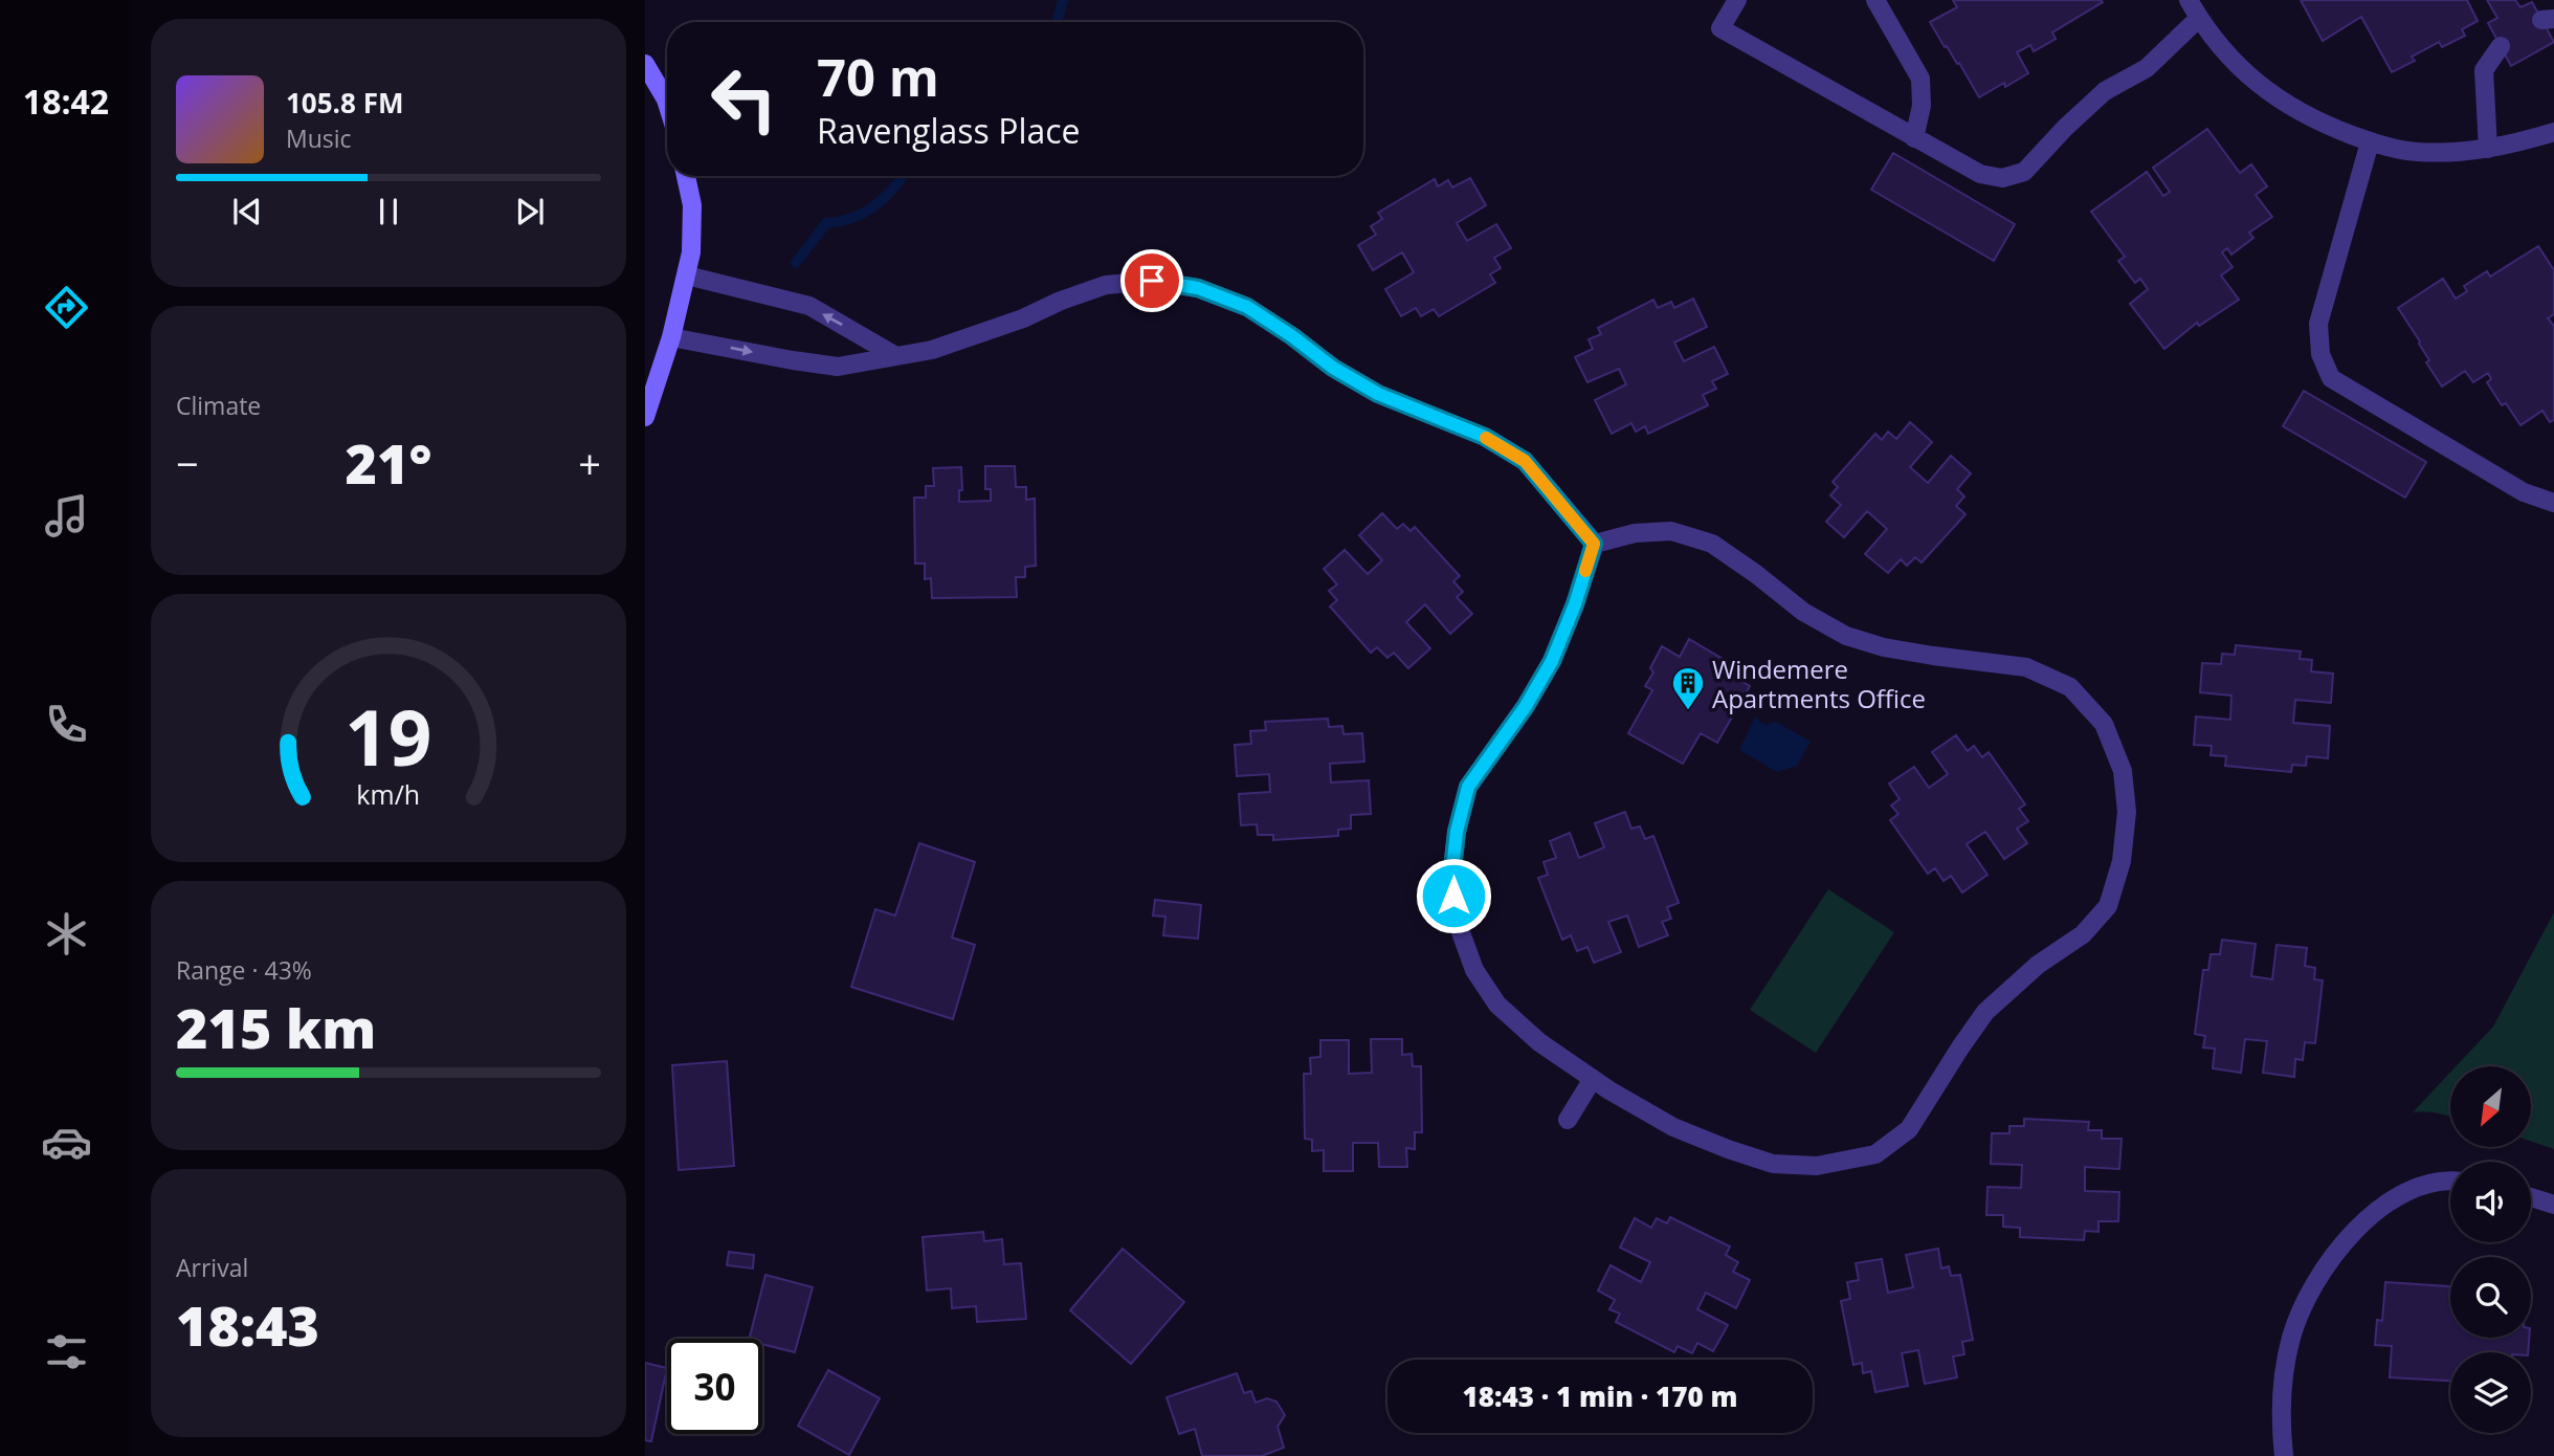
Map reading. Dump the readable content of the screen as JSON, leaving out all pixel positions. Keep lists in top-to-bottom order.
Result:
{
  "places": {
    "building": ["Windemere Apartments Office"]
  },
  "north": "bottom left",
  "page": {
    "tabs": "18:42",
    "turn": ["70 m", "Ravenglass Place"],
    "song": ["105.8 FM", "Music"],
    "tile": [
      "Climate",
      ["Range · 43%", "215 km"],
      ["Arrival", "18:43"]
    ],
    "heat": ["−", "21°", "+"],
    "limit": "30",
    "trip": "18:43 · 1 min · 170 m",
    "gauge": ["19", "km/h"]
  }
}
